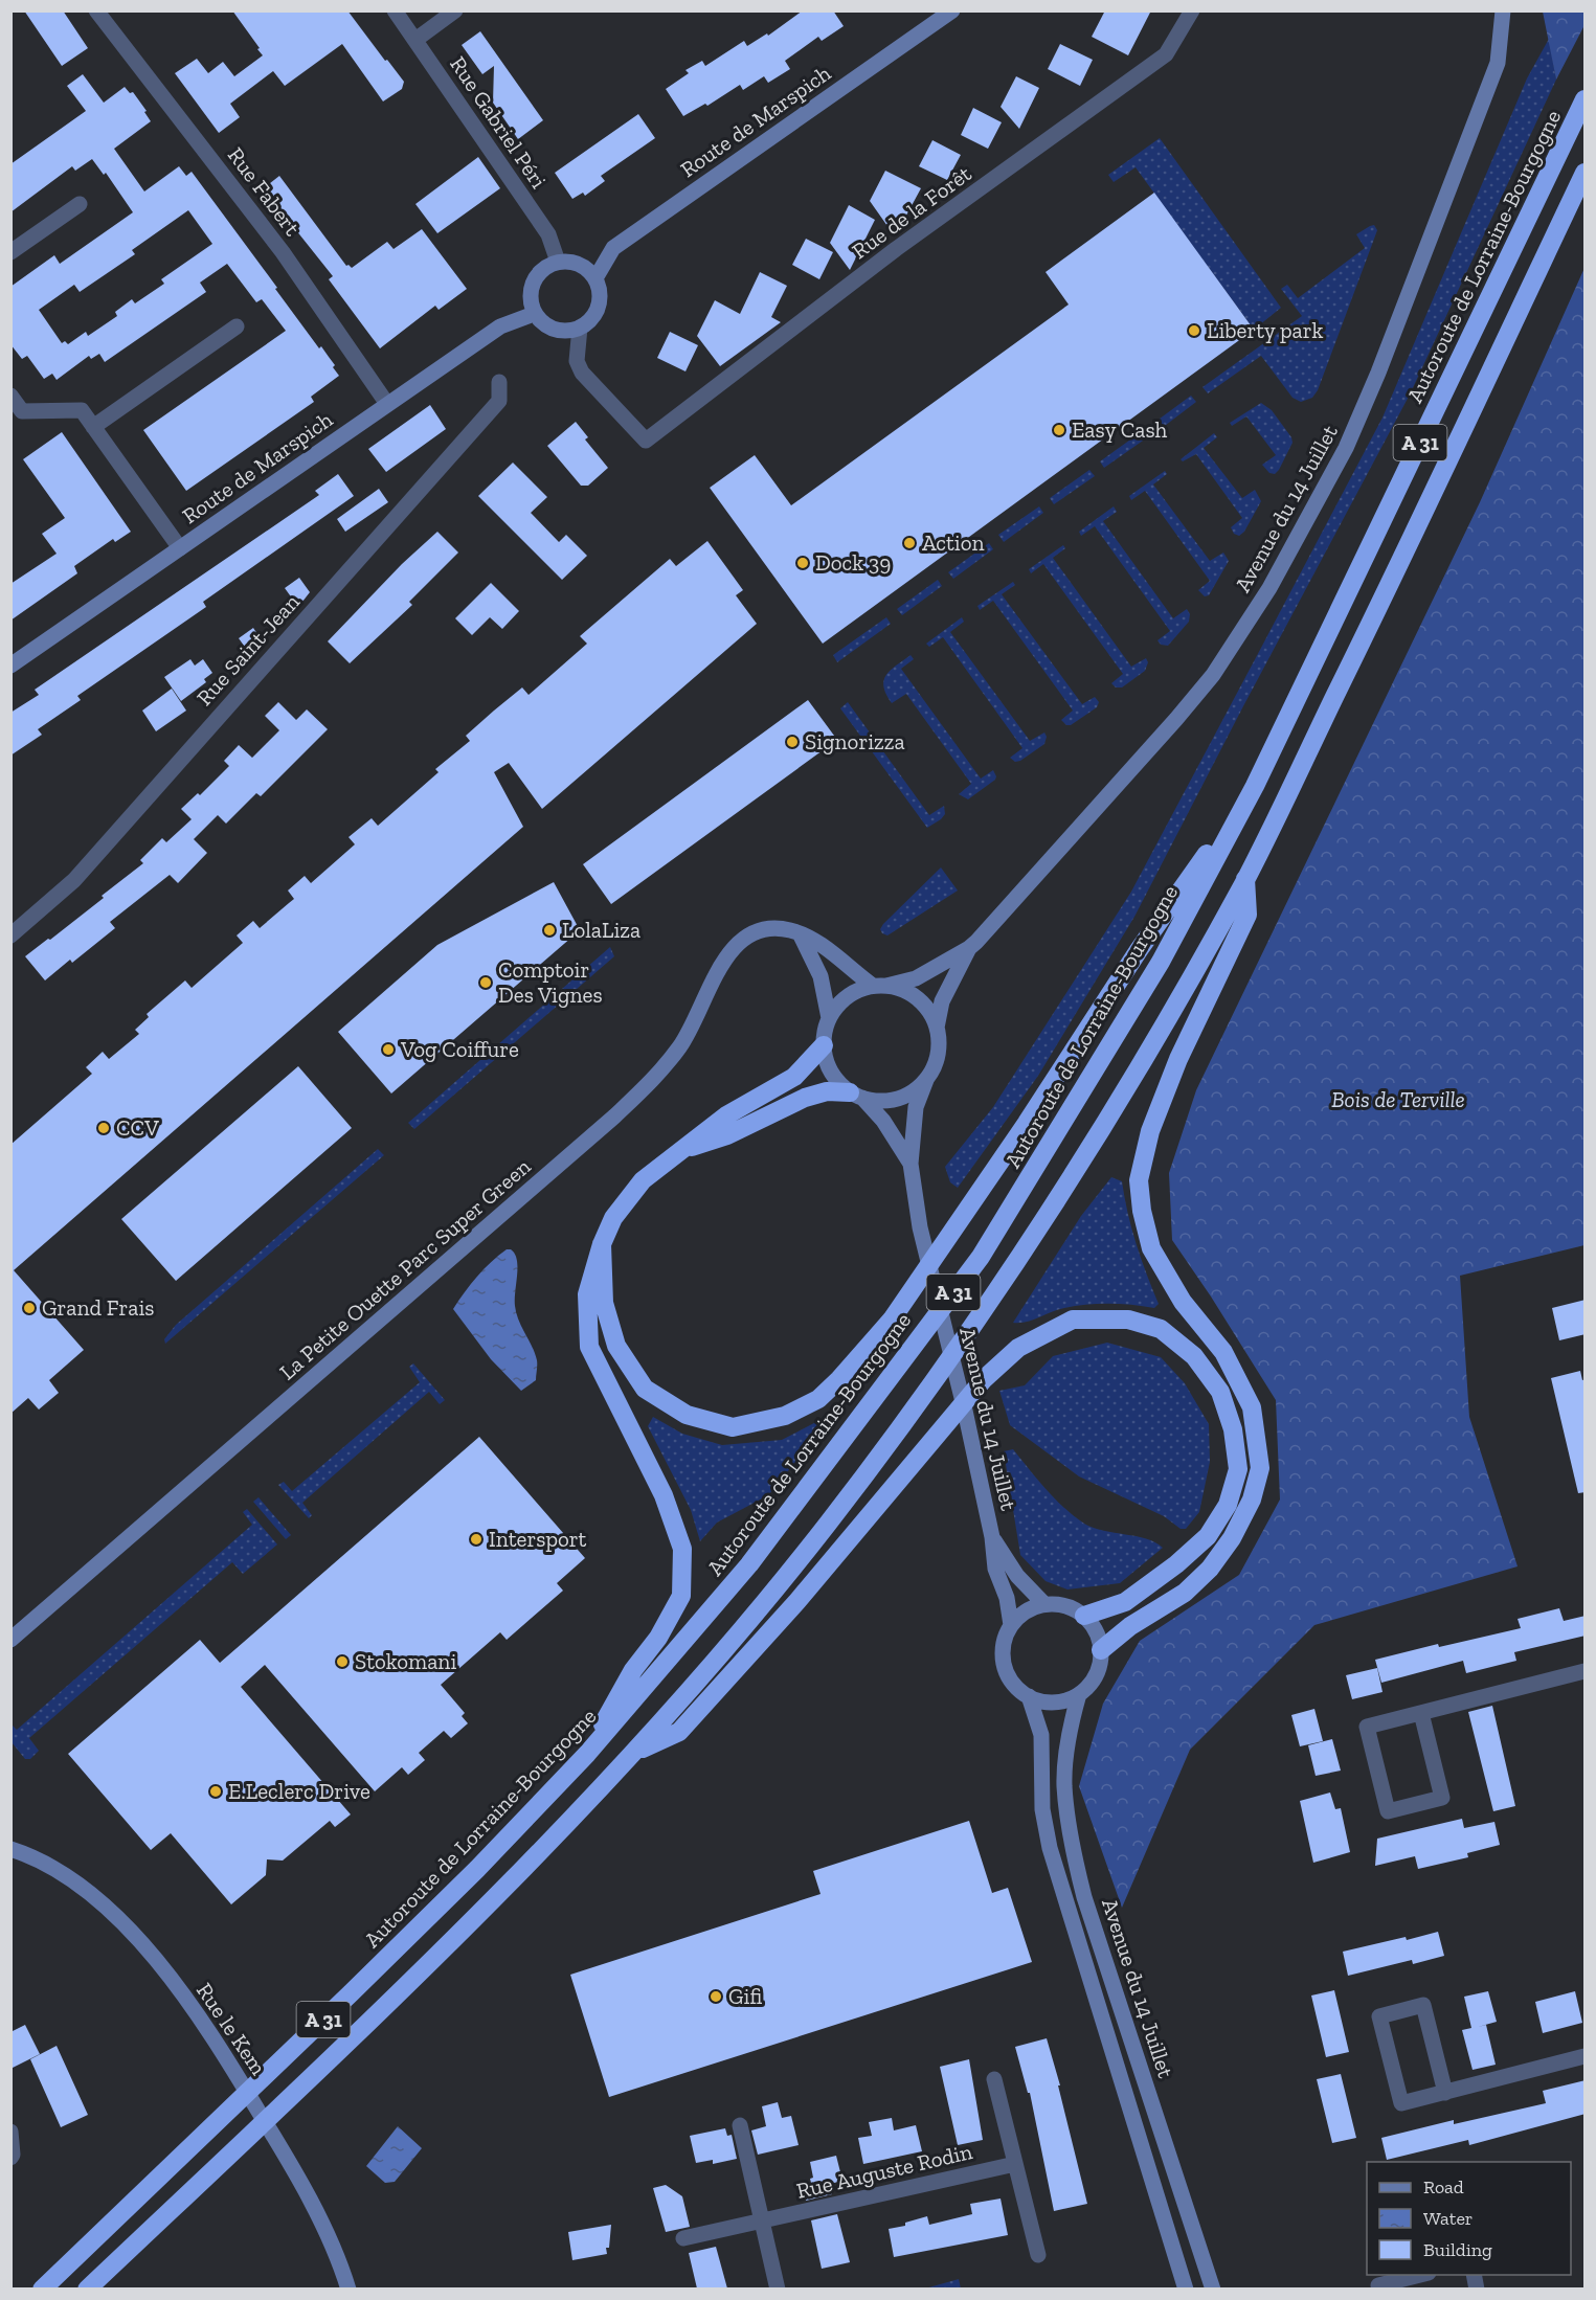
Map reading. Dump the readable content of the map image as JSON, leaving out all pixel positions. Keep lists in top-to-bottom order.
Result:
{
  "streets": {
    "highway": ["Autoroute de Lorraine-Bourgogne", "A 31"],
    "main road": [
      "Route de Marspich",
      "Avenue du 14 Juillet",
      "La Petite Ouette Parc Super Green",
      "Rue le Kem"
    ],
    "street": [
      "Rue Gabriel Péri",
      "Rue Fabert",
      "Rue de la Forêt",
      "Rue Saint-Jean",
      "Rue Auguste Rodin"
    ]
  },
  "crossings": [
    ["Route de Marspich", "Rue Gabriel Péri"],
    ["Route de Marspich", "Rue Fabert"],
    ["Route de Marspich", "Rue de la Forêt"],
    ["Rue Gabriel Péri", "Rue de la Forêt"],
    ["Avenue du 14 Juillet", "La Petite Ouette Parc Super Green"]
  ],
  "parks": ["Bois de Terville"],
  "places": [
    "Liberty park",
    "Easy Cash",
    "Action",
    "Dock 39",
    "Signorizza",
    "LolaLiza",
    "Comptoir Des Vignes",
    "Vog Coiffure",
    "CCV",
    "Grand Frais",
    "Intersport",
    "Stokomani",
    "E.Leclerc Drive",
    "Gifi"
  ],
  "legend": ["Road", "Water", "Building"]
}
